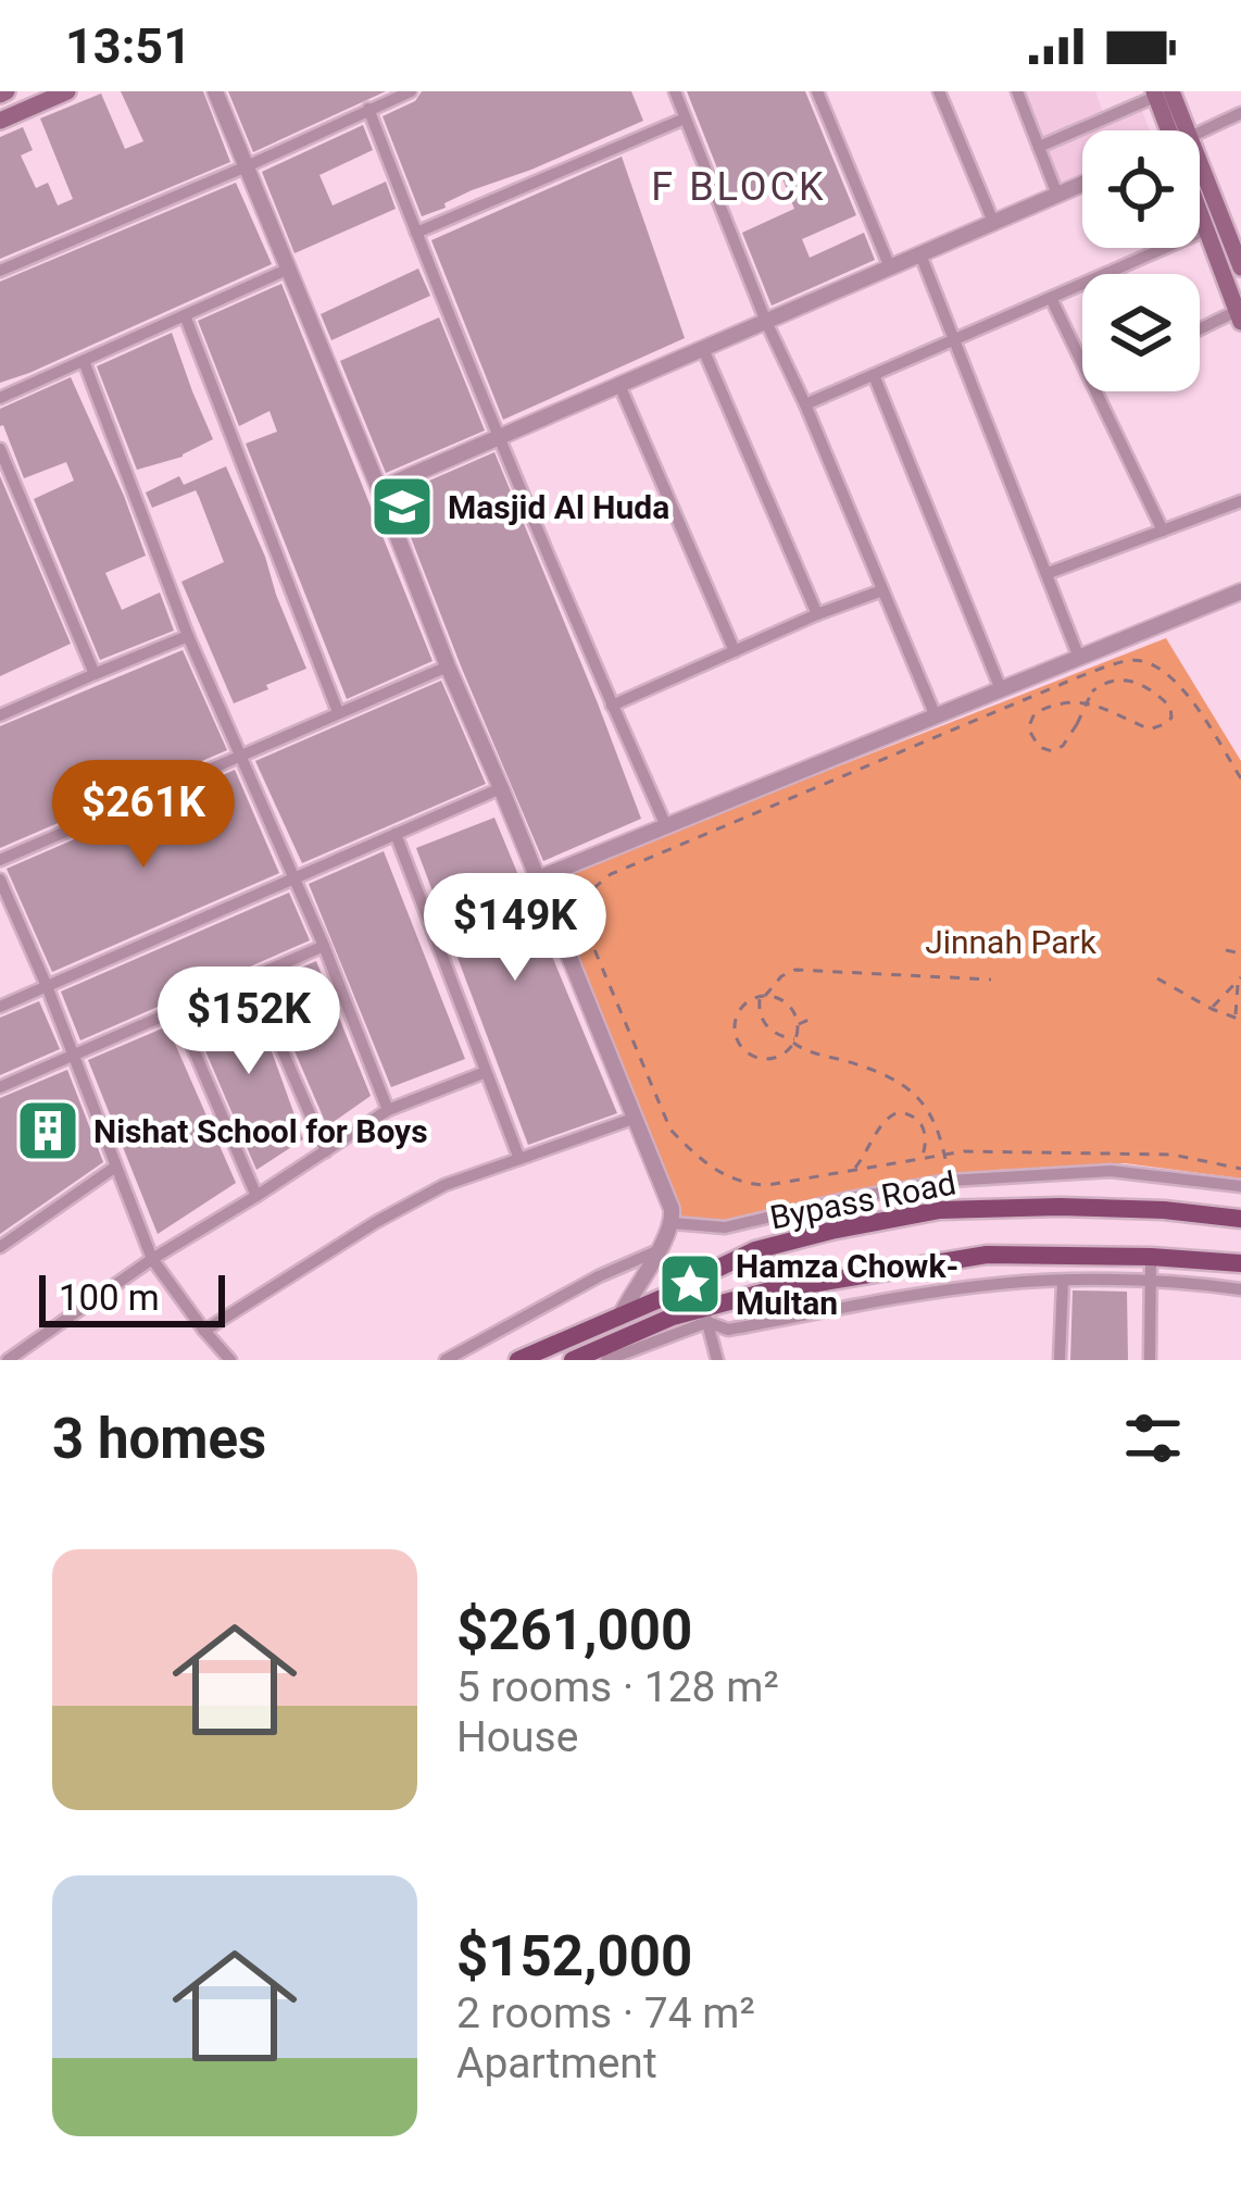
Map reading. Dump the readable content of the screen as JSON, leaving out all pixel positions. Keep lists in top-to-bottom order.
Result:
{
  "streets": {
    "main road": ["Bypass Road"]
  },
  "districts": ["F BLOCK"],
  "parks": ["Jinnah Park"],
  "places": {
    "school or university": ["Masjid Al Huda"],
    "building": ["Nishat School for Boys"],
    "place": ["Hamza Chowk- Multan"]
  },
  "scale_bar": "100 m",
  "page": {
    "status": "13:51",
    "price": ["$261K", "$149K", "$152K"],
    "scale": "100 m",
    "heading": "3 homes",
    "list": [
      {
        "name": "$261,000",
        "note": "5 rooms · 128 m² · House"
      },
      {
        "name": "$152,000",
        "note": "2 rooms · 74 m² · Apartment"
      }
    ]
  }
}
